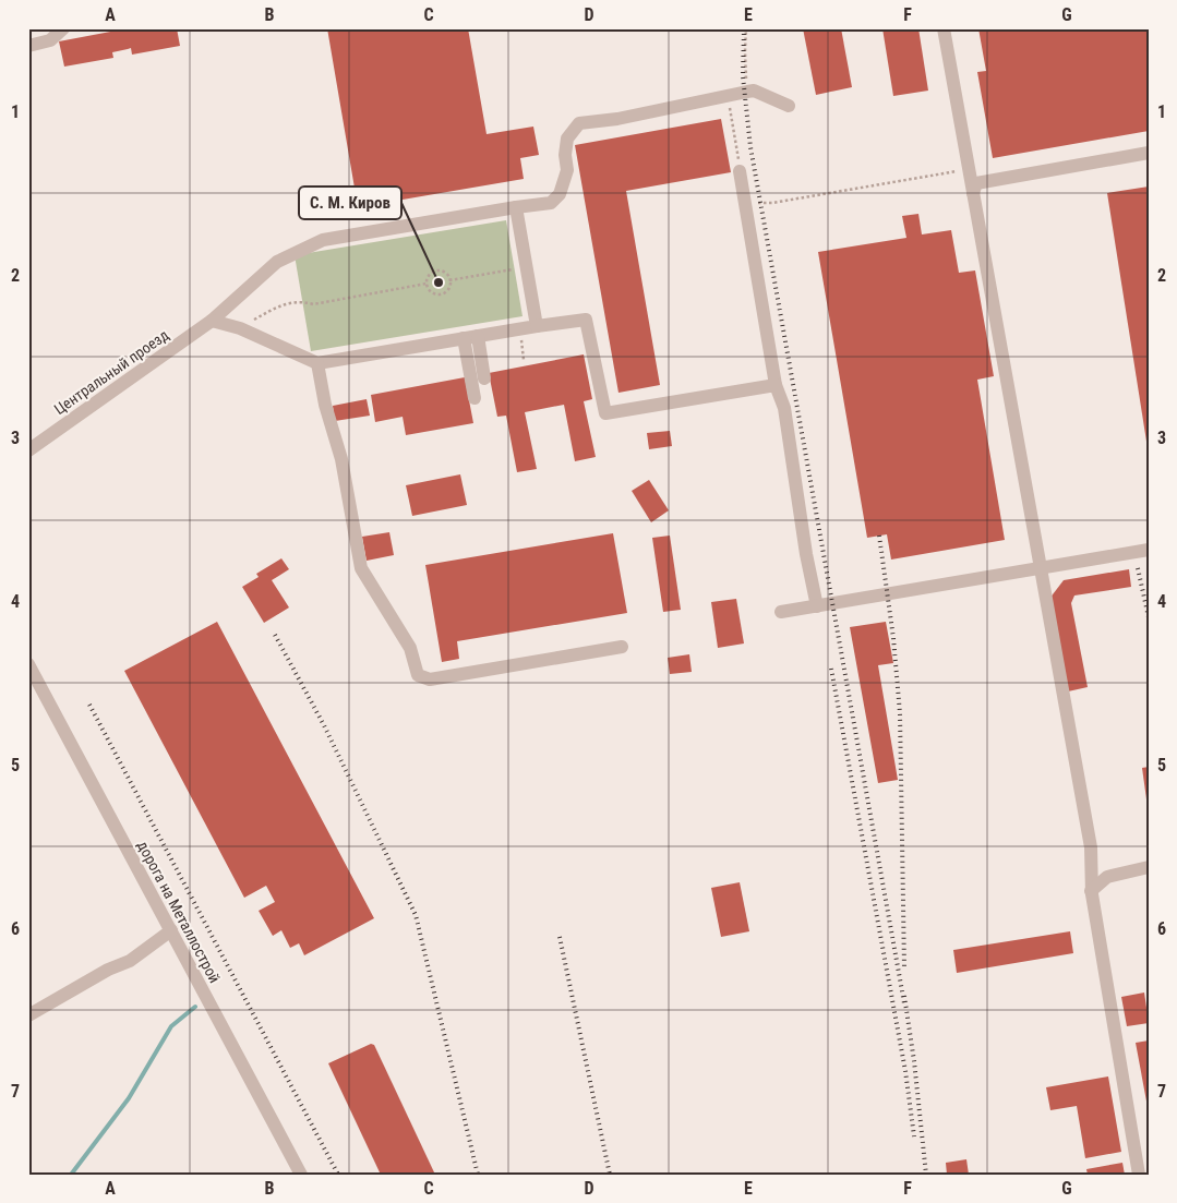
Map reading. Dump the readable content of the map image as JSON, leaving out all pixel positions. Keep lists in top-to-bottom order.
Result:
{
  "streets": {
    "street": ["Центральный проезд", "дорога на Металлострой"]
  },
  "places": ["С. М. Киров"],
  "grid": {
    "columns": [
      "A",
      "B",
      "C",
      "D",
      "E",
      "F",
      "G"
    ],
    "rows": [
      "1",
      "2",
      "3",
      "4",
      "5",
      "6",
      "7"
    ]
  }
}
